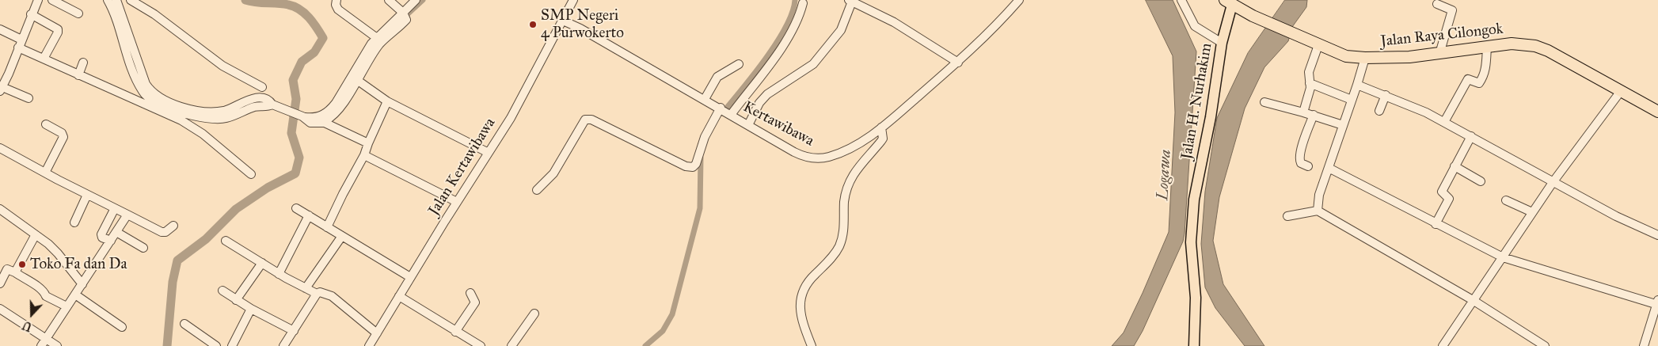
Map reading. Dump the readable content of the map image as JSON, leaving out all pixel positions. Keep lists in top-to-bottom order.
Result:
{
  "streets": {
    "highway": ["Jalan Raya Cilongok"],
    "main road": ["Jalan H. Nurhakim"],
    "street": ["Kertawibawa", "Jalan Kertawibawa"]
  },
  "crossings": [
    ["Jalan Raya Cilongok", "Jalan H. Nurhakim"],
    ["Kertawibawa", "Jalan Kertawibawa"]
  ],
  "water": ["Logawa"],
  "places": ["SMP Negeri 4 Purwokerto", "Toko Fa dan Da"],
  "north": "bottom"
}
